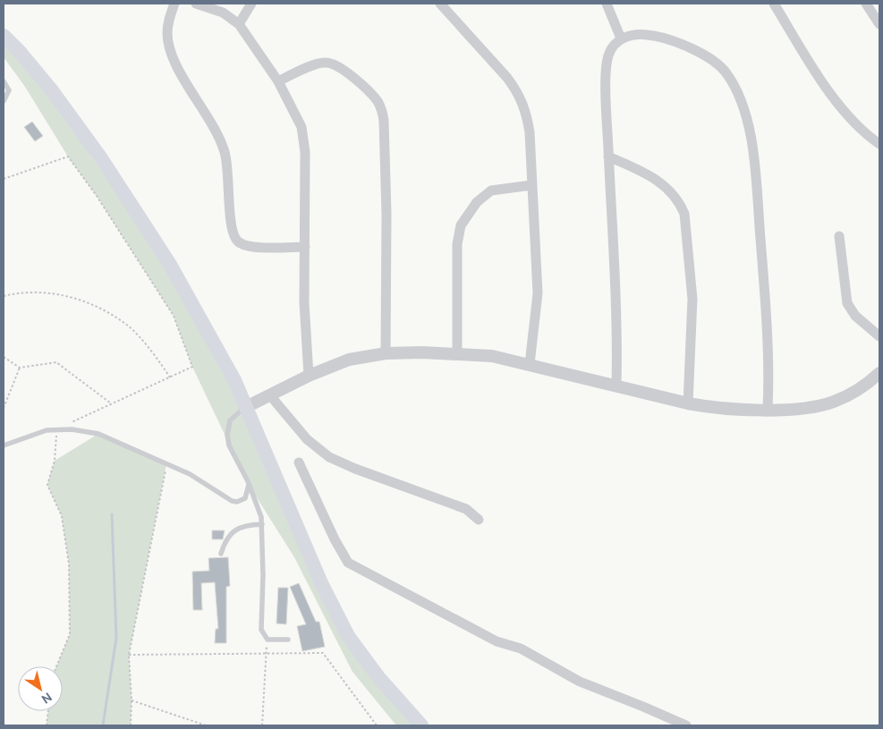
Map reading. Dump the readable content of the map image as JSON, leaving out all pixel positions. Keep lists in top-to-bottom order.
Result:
{
  "north": "bottom right"
}
